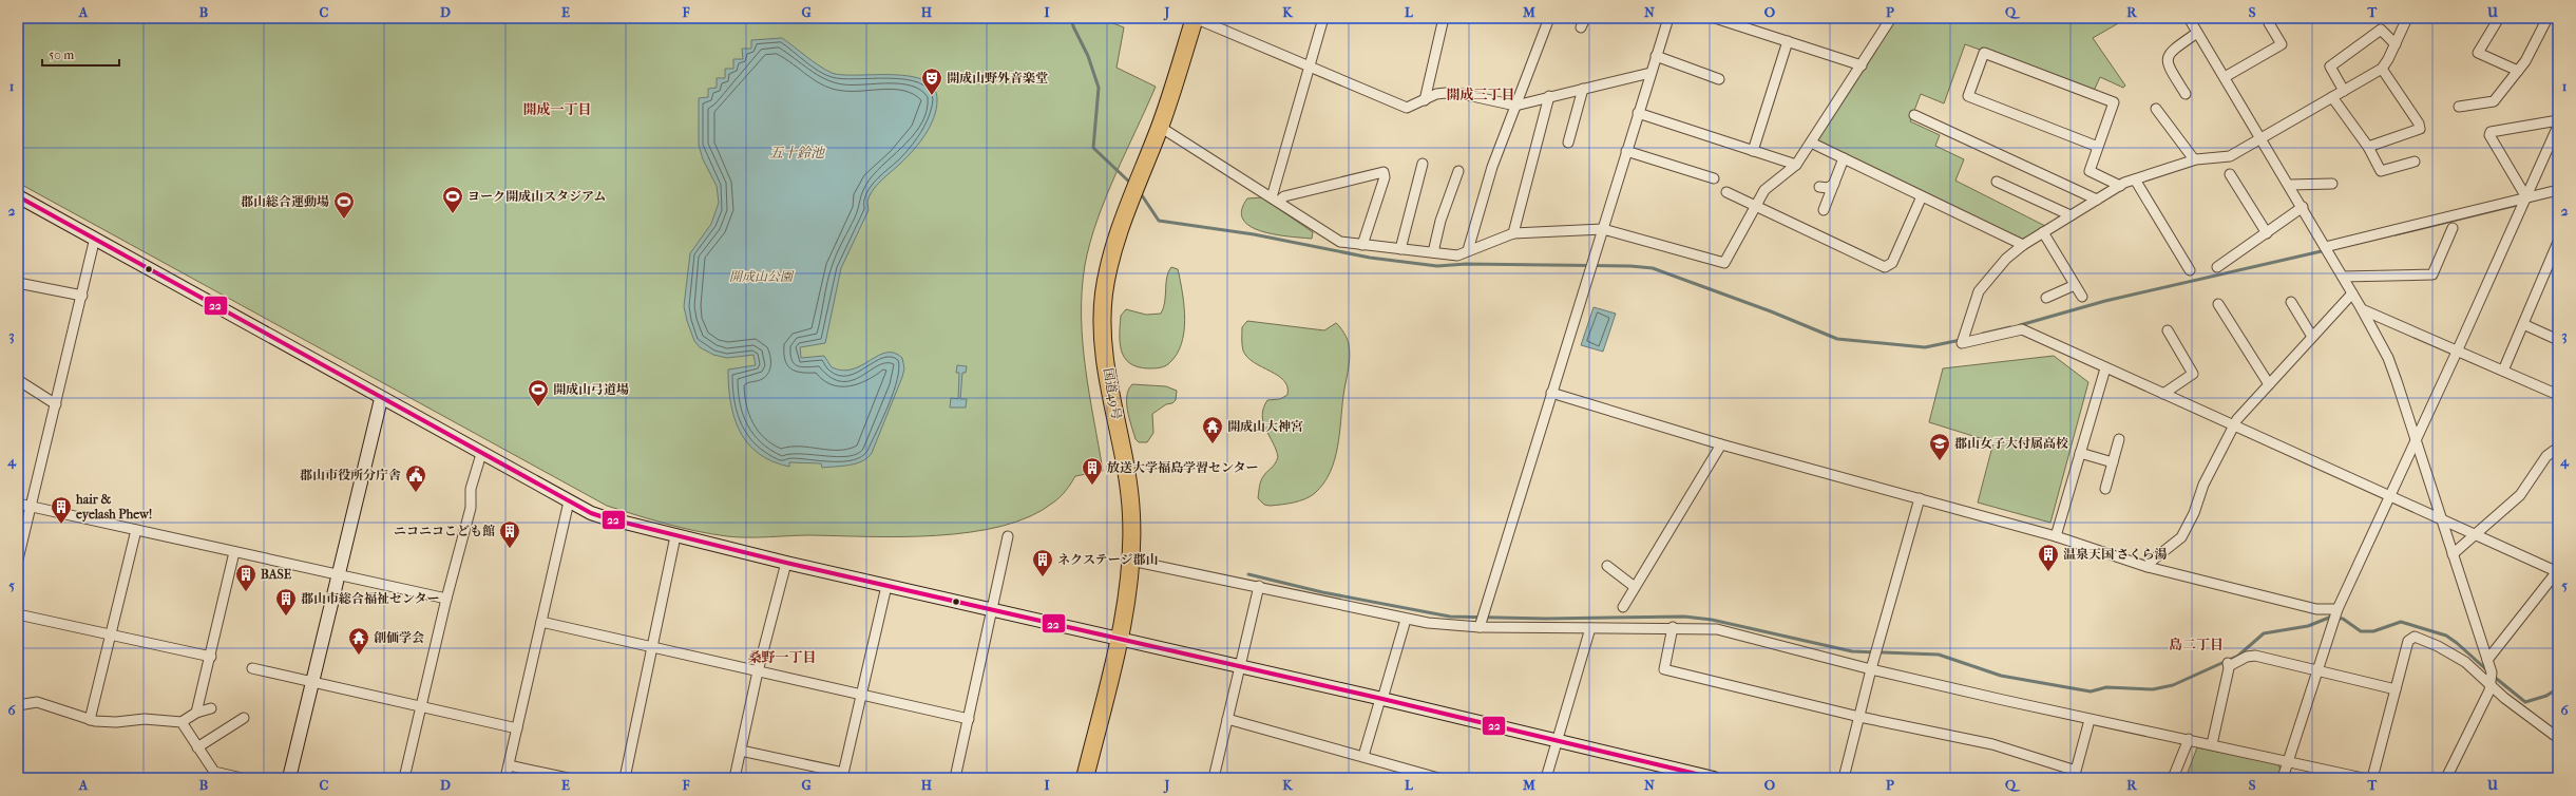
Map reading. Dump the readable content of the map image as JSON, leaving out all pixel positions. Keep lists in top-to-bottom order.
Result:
{
  "streets": {
    "highway": ["国道49号"]
  },
  "districts": [
    "開成三丁目",
    "開成一丁目",
    "島二丁目",
    "桑野一丁目"
  ],
  "water": ["五十鈴池"],
  "parks": ["開成山公園"],
  "places": {
    "theatre": ["開成山野外音楽堂"],
    "sports": ["ヨーク開成山スタジアム", "郡山総合運動場", "開成山弓道場"],
    "temple": ["開成山大神宮", "創価学会"],
    "school or university": ["郡山女子大付属高校"],
    "building": [
      "放送大学福島学習センター",
      "hair & eyelash Phew!",
      "ニコニコこども館",
      "温泉天国 さくら湯",
      "ネクステージ郡山",
      "BASE",
      "郡山市総合福祉センター"
    ],
    "public building": ["郡山市役所分庁舎"]
  },
  "lines": ["transit line 22"],
  "scale_bar": "50 m",
  "grid": {
    "columns": [
      "A",
      "B",
      "C",
      "D",
      "E",
      "F",
      "G",
      "H",
      "I",
      "J",
      "K",
      "L",
      "M",
      "N",
      "O",
      "P",
      "Q",
      "R",
      "S",
      "T",
      "U"
    ],
    "rows": [
      "1",
      "2",
      "3",
      "4",
      "5",
      "6"
    ]
  }
}
